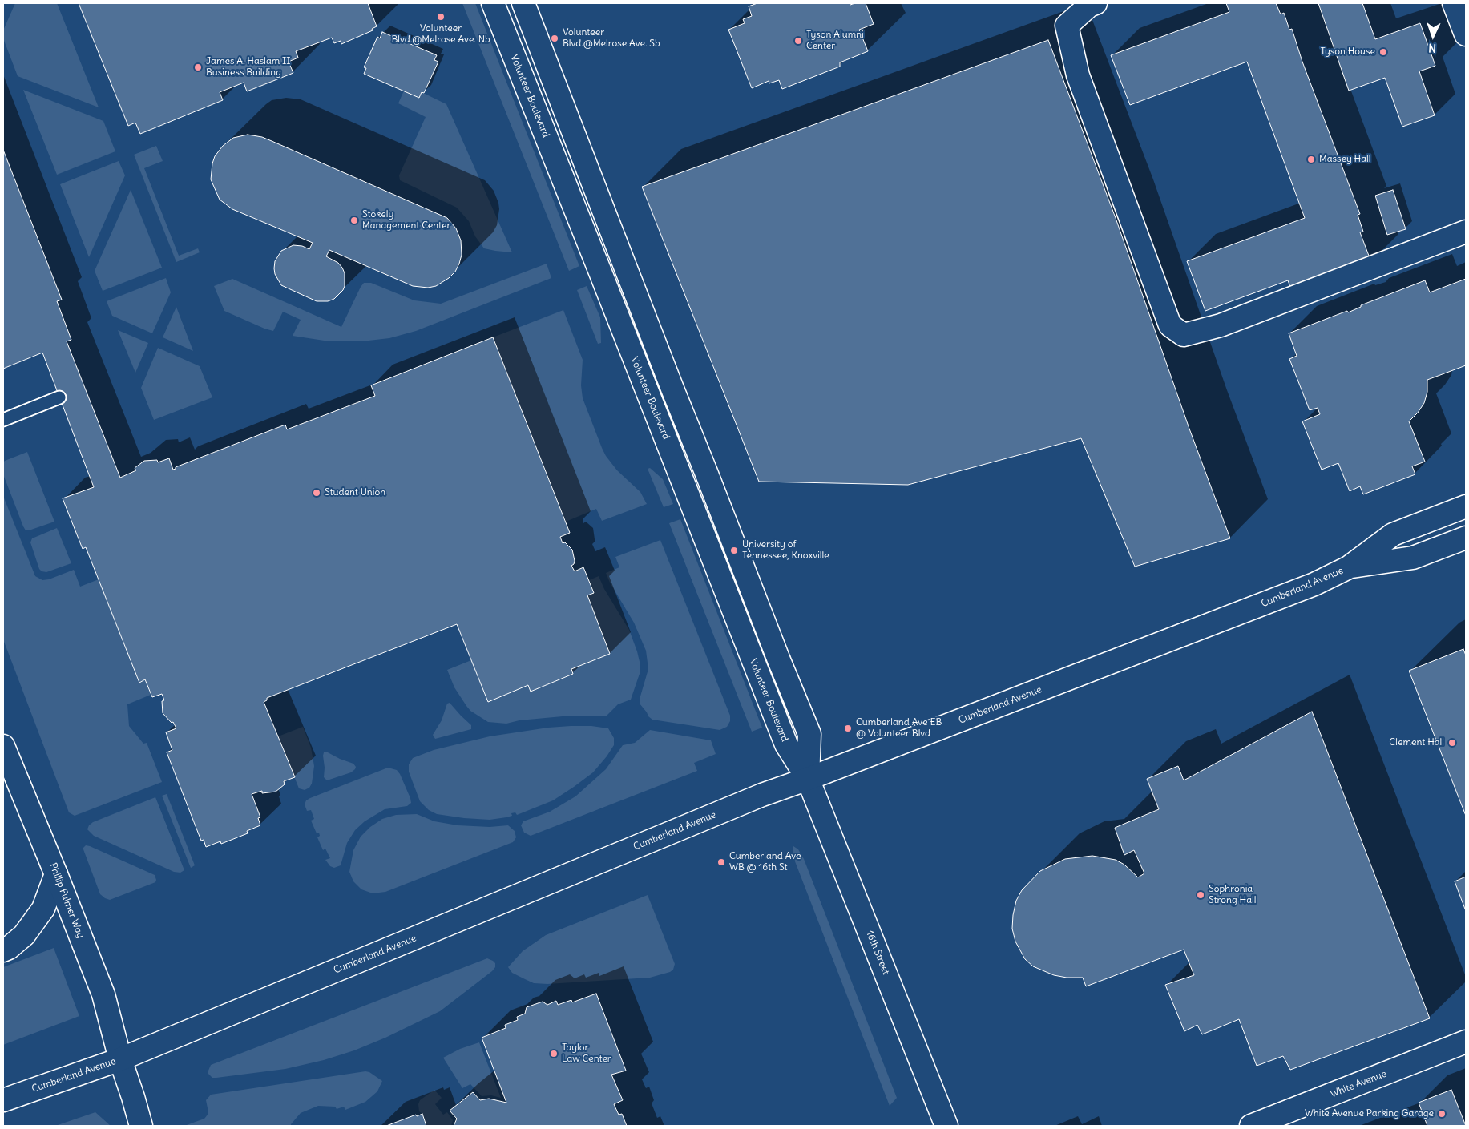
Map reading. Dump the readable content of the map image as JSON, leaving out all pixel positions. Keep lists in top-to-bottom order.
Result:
{
  "streets": {
    "street": [
      "Volunteer Boulevard",
      "Cumberland Avenue",
      "Phillip Fulmer Way",
      "16th Street",
      "White Avenue"
    ]
  },
  "crossings": [
    ["Volunteer Boulevard", "Cumberland Avenue"],
    ["Volunteer Boulevard", "16th Street"],
    ["Cumberland Avenue", "Phillip Fulmer Way"],
    ["Cumberland Avenue", "16th Street"]
  ],
  "places": [
    "Volunteer Blvd.@Melrose Ave. Nb",
    "Volunteer Blvd.@Melrose Ave. Sb",
    "Tyson Alumni Center",
    "Tyson House",
    "James A. Haslam II Business Building",
    "Massey Hall",
    "Stokely Management Center",
    "Student Union",
    "University of Tennessee, Knoxville",
    "Cumberland Ave EB @ Volunteer Blvd",
    "Clement Hall",
    "Cumberland Ave WB @ 16th St",
    "Sophronia Strong Hall",
    "Taylor Law Center",
    "White Avenue Parking Garage"
  ],
  "north": "bottom"
}
